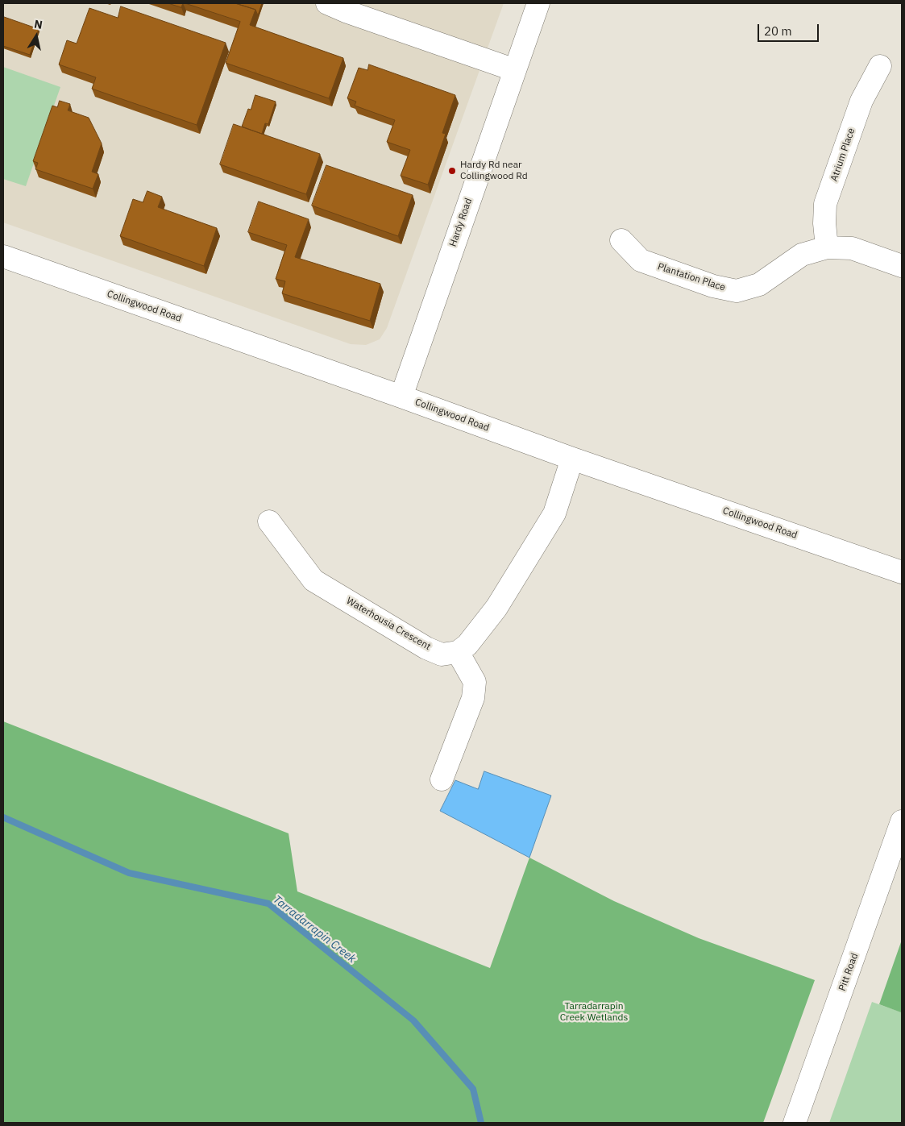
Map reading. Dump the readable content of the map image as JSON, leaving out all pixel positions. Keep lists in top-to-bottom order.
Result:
{
  "streets": {
    "street": [
      "Atrium Place",
      "Hardy Road",
      "Plantation Place",
      "Collingwood Road",
      "Waterhousia Crescent",
      "Pitt Road"
    ]
  },
  "crossings": [
    ["Atrium Place", "Plantation Place"],
    ["Hardy Road", "Collingwood Road"]
  ],
  "water": ["Tarradarrapin Creek"],
  "parks": ["Tarradarrapin Creek Wetlands"],
  "places": ["Hardy Rd near Collingwood Rd"],
  "scale_bar": "20 m",
  "north": "top"
}
